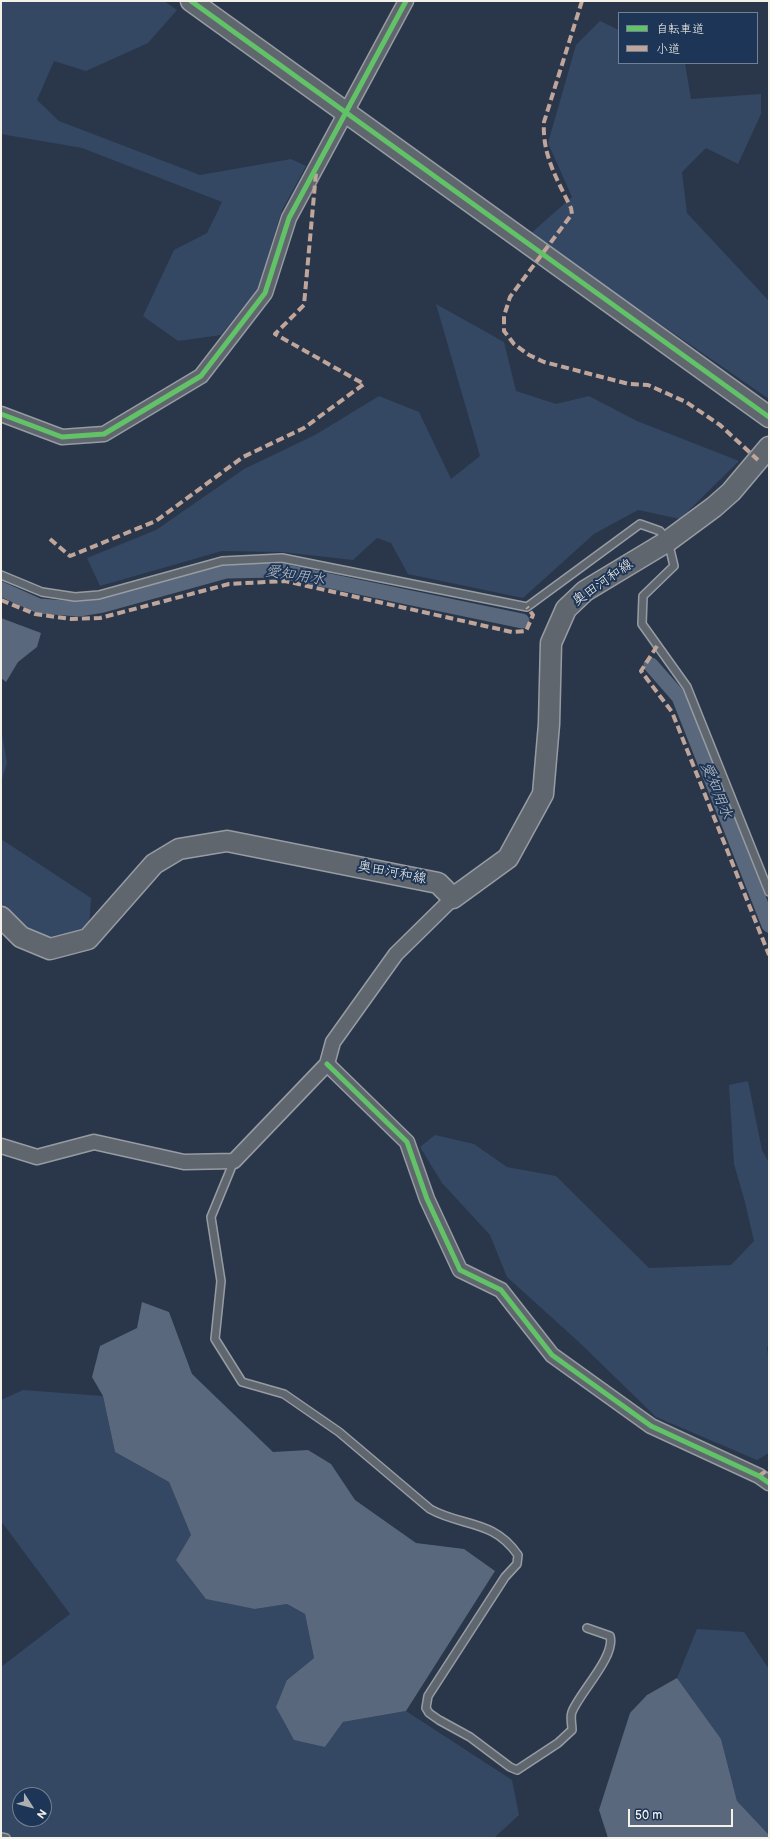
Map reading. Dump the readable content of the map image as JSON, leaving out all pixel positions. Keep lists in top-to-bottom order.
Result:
{
  "streets": {
    "main road": ["奥田河和線"]
  },
  "water": ["愛知用水"],
  "legend": ["自転車道", "小道"],
  "scale_bar": "50 m",
  "north": "bottom right"
}
